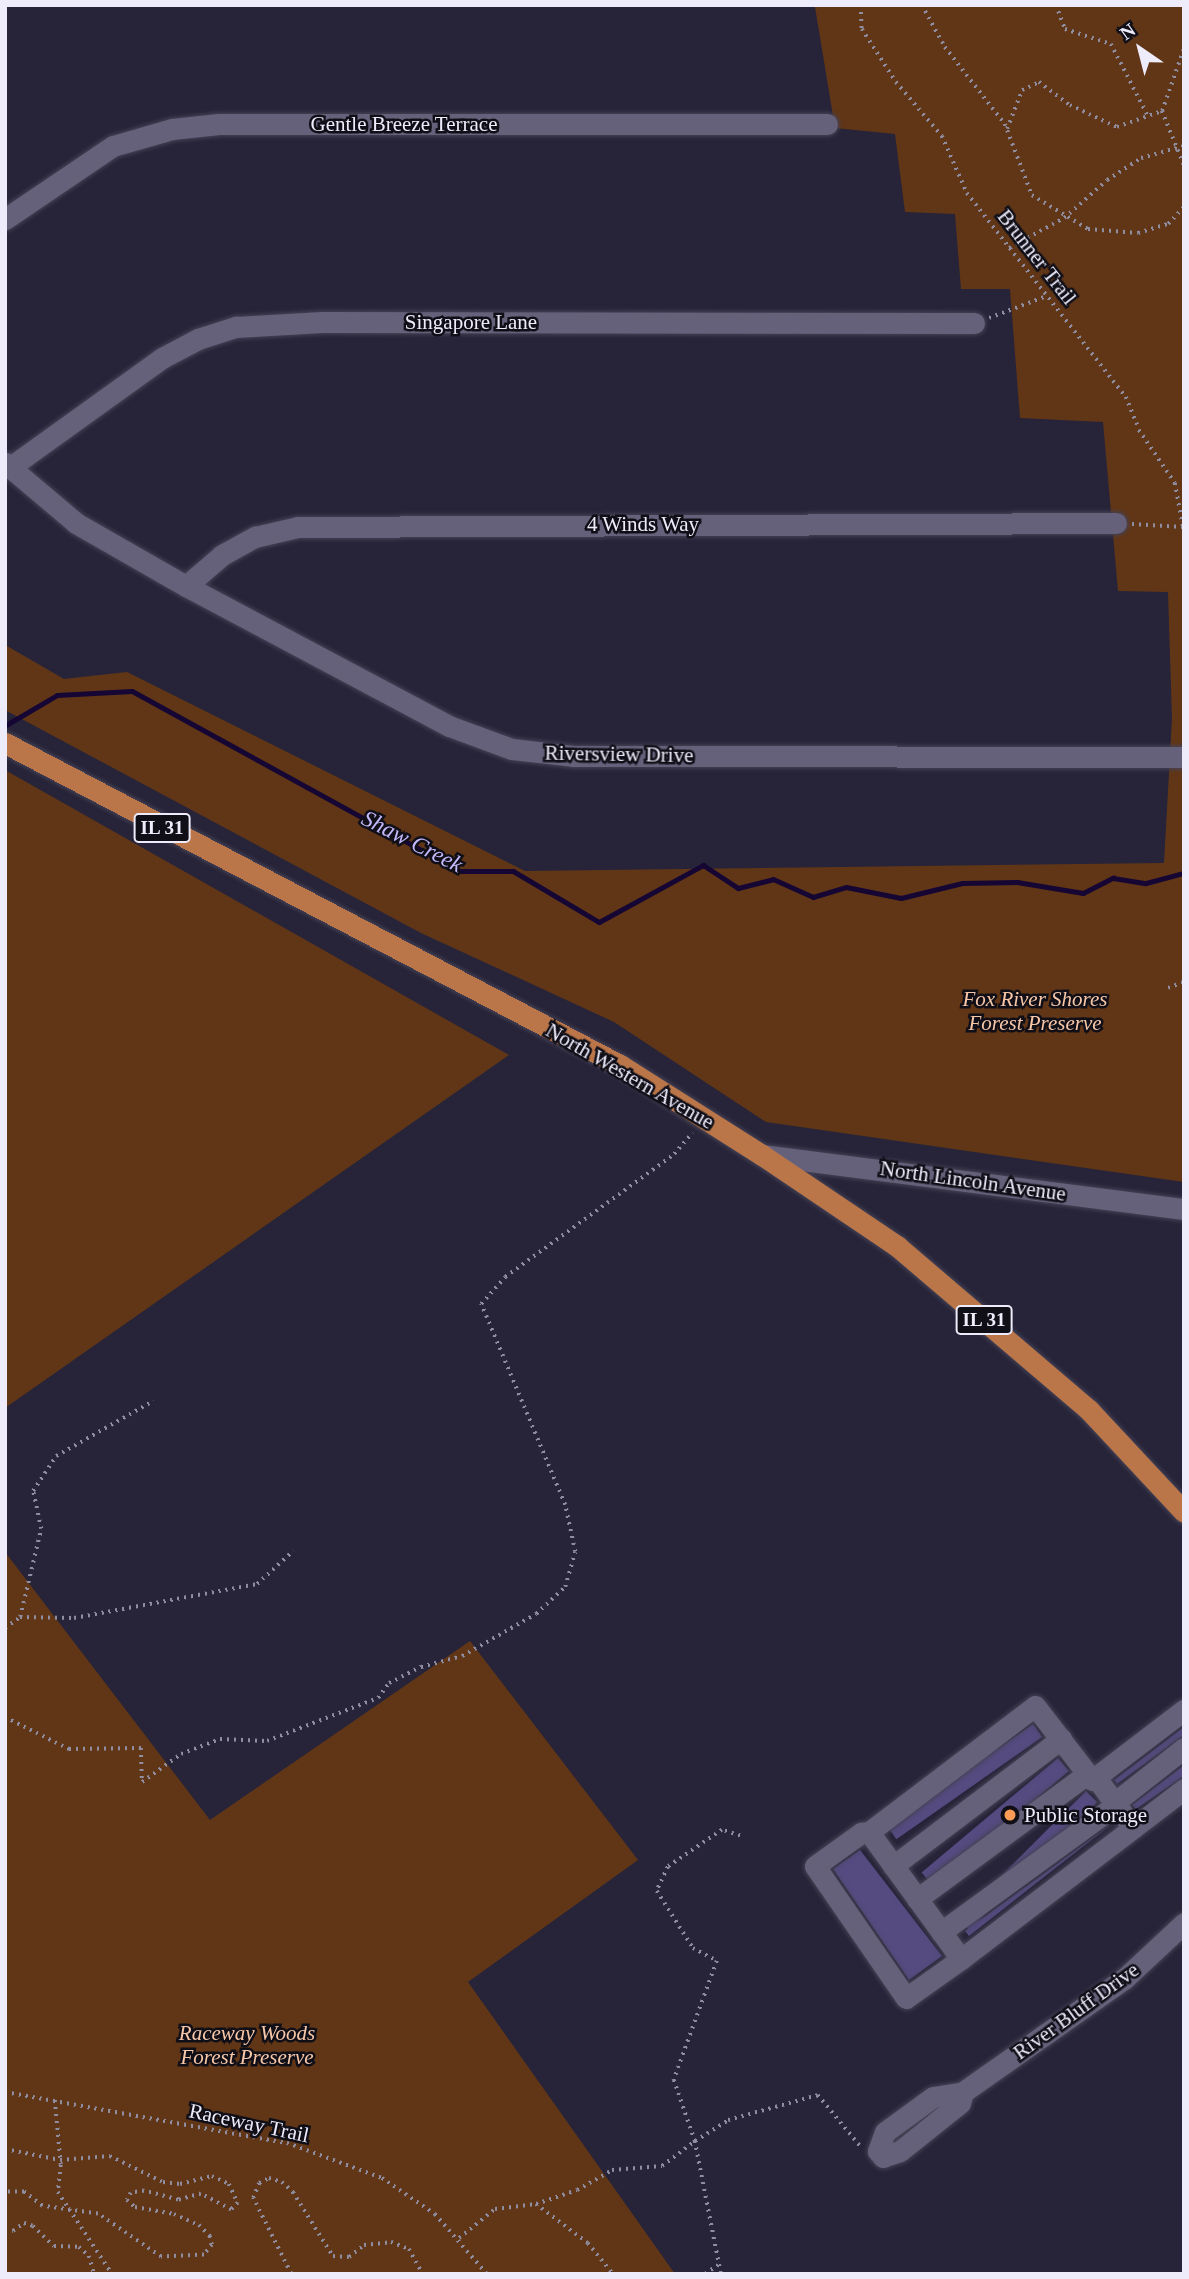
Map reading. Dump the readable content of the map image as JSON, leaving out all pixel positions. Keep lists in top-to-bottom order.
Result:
{
  "streets": {
    "main road": ["IL 31", "North Western Avenue"],
    "street": [
      "Gentle Breeze Terrace",
      "Singapore Lane",
      "4 Winds Way",
      "Riversview Drive",
      "North Lincoln Avenue",
      "River Bluff Drive"
    ],
    "path": ["Brunner Trail", "Raceway Trail"]
  },
  "crossings": [
    ["Singapore Lane", "Riversview Drive"],
    ["4 Winds Way", "Riversview Drive"],
    ["North Western Avenue", "North Lincoln Avenue"]
  ],
  "water": ["Shaw Creek"],
  "parks": ["Fox River Shores Forest Preserve", "Raceway Woods Forest Preserve"],
  "places": ["Public Storage"],
  "north": "top left"
}
